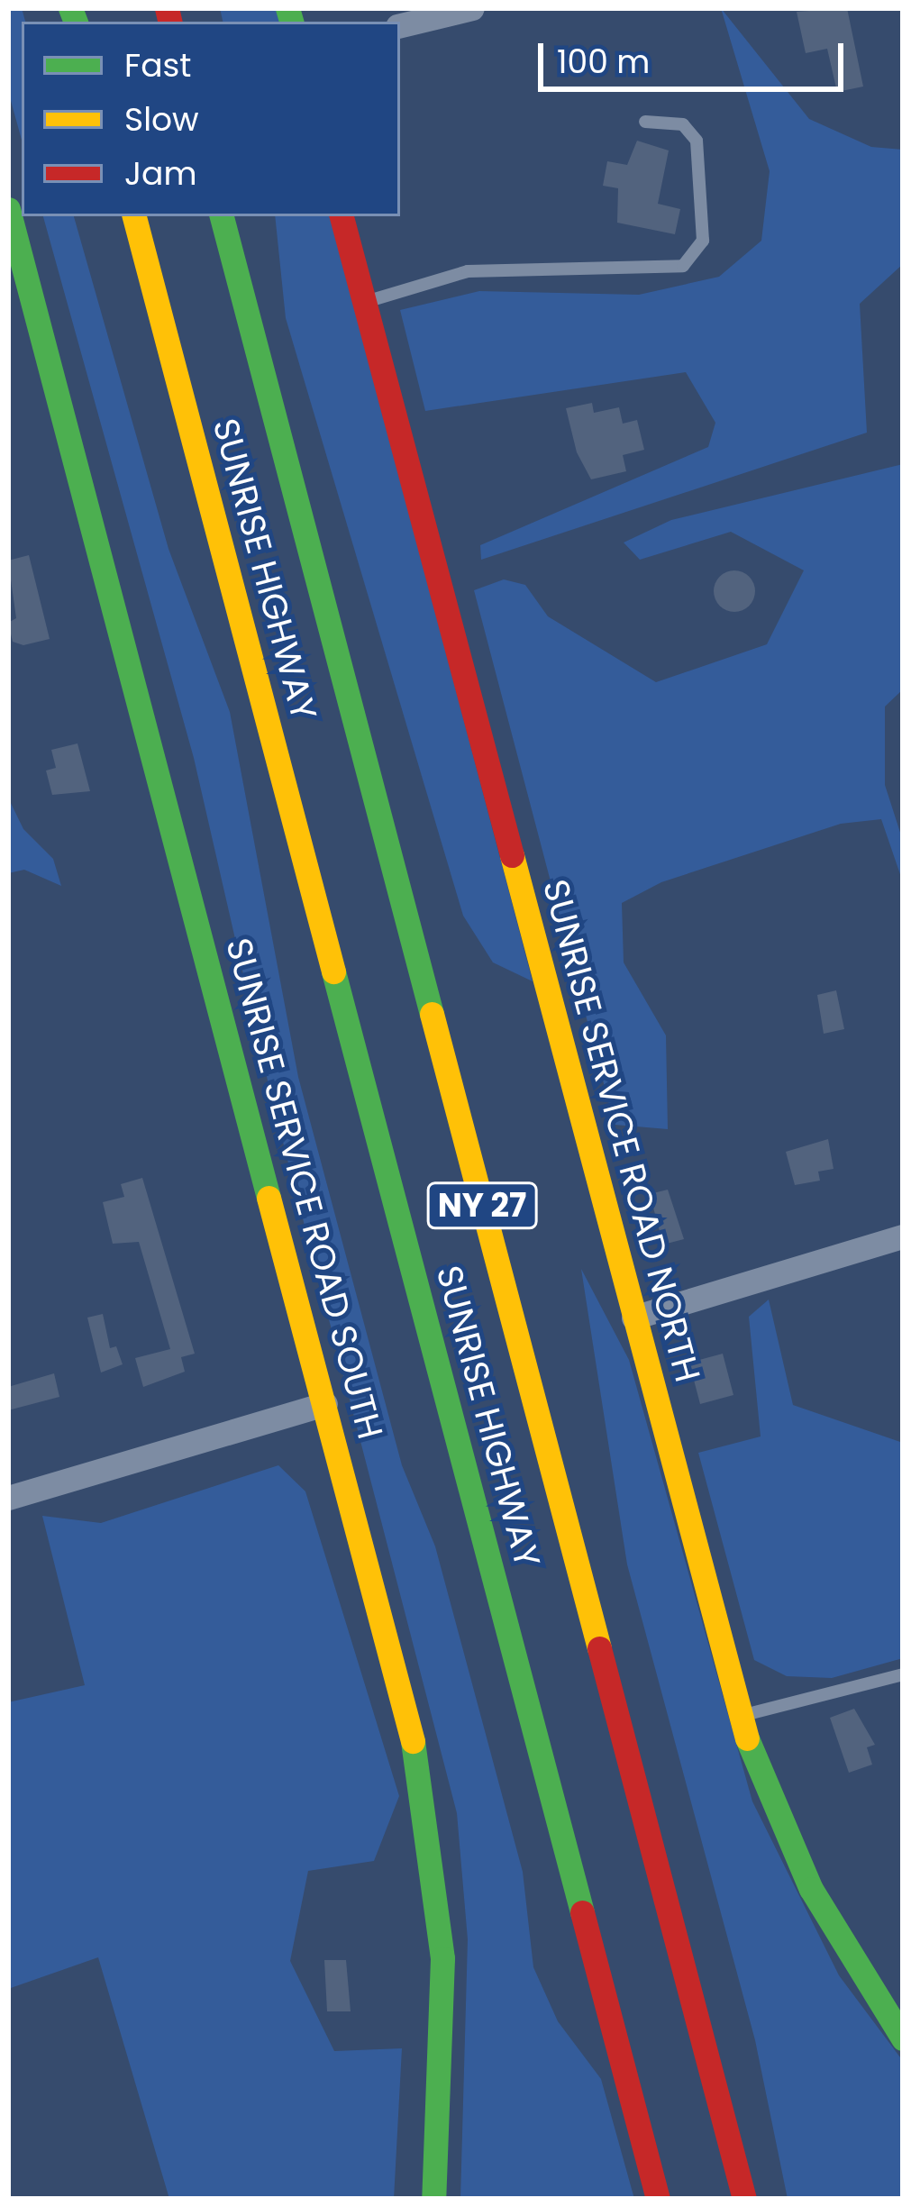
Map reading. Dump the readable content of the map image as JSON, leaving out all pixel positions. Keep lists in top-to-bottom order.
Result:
{
  "streets": {
    "main road": [
      "SUNRISE HIGHWAY",
      "SUNRISE SERVICE ROAD NORTH",
      "SUNRISE SERVICE ROAD SOUTH",
      "NY 27"
    ]
  },
  "legend": ["Fast", "Slow", "Jam"],
  "scale_bar": "100 m"
}
